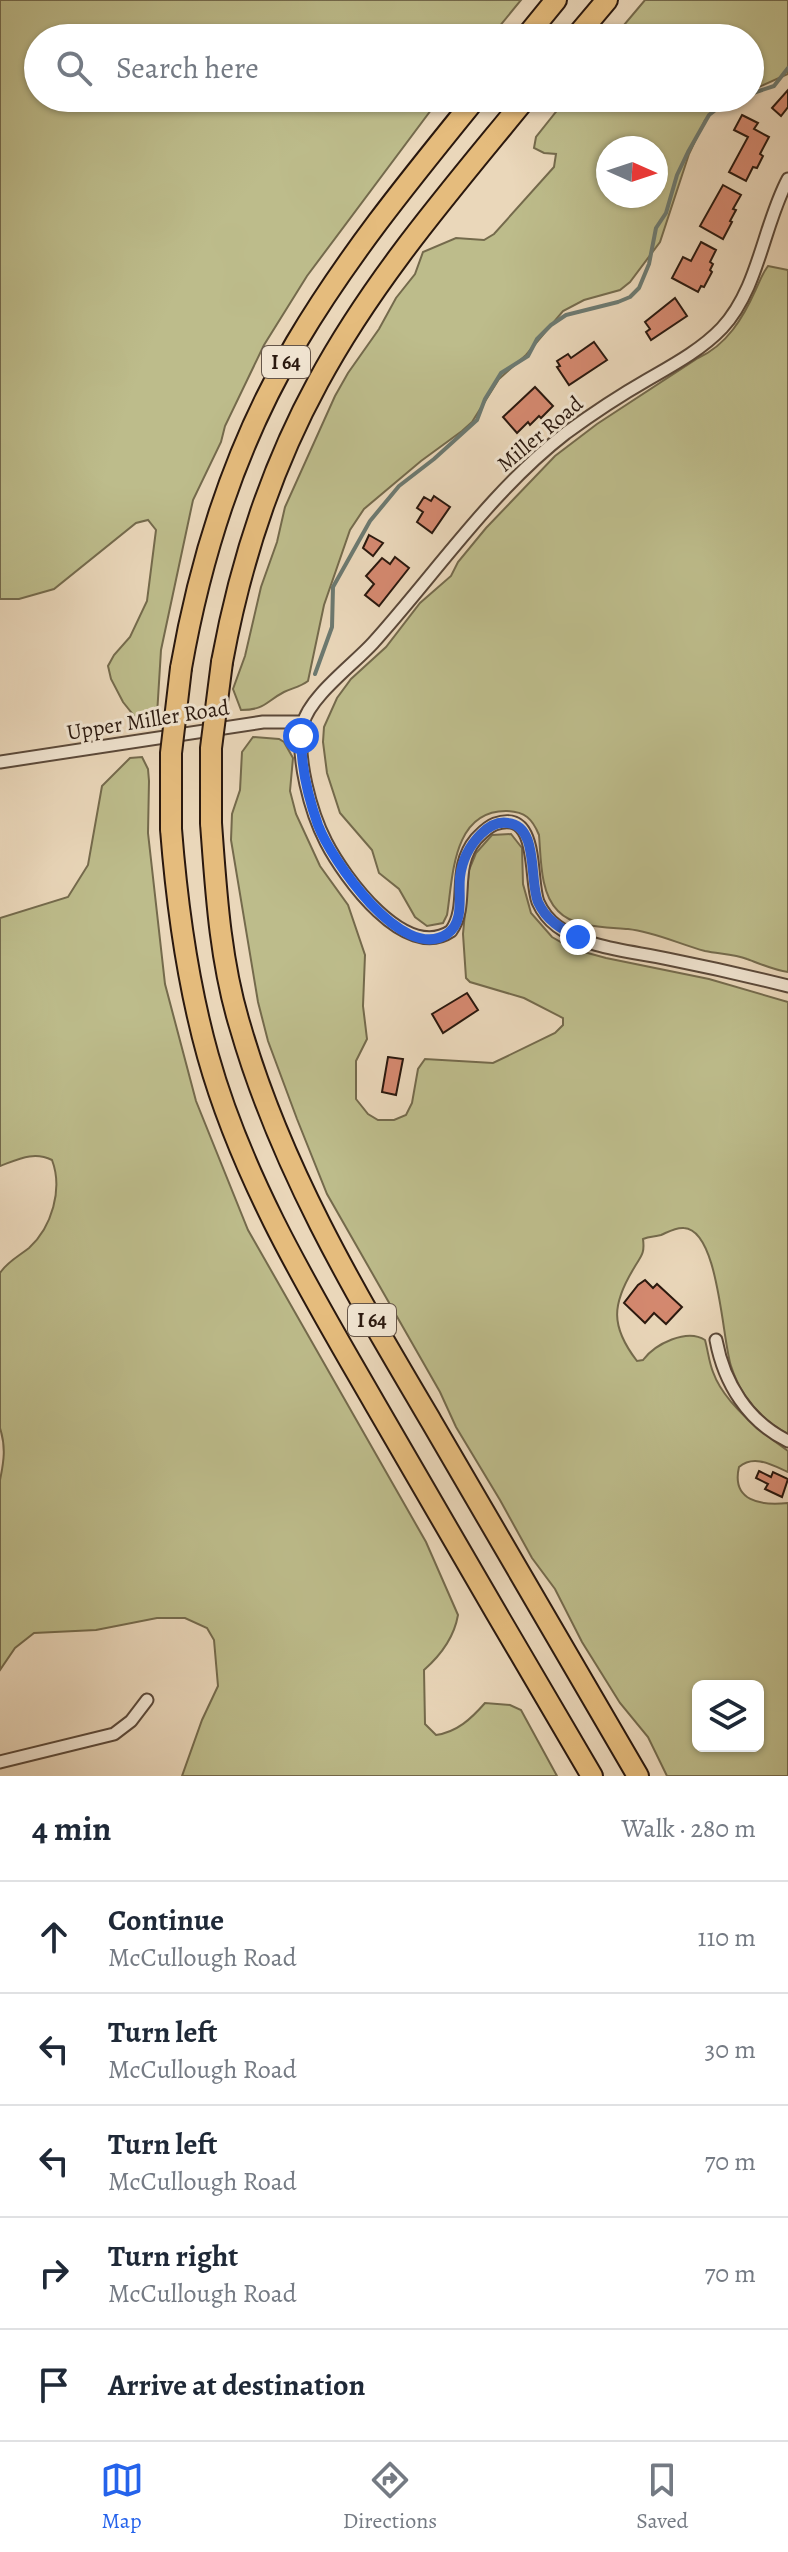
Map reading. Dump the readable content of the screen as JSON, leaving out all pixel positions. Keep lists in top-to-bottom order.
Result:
{
  "streets": {
    "highway": ["I 64"],
    "street": ["Miller Road", "Upper Miller Road"]
  },
  "crossings": [
    ["Miller Road", "Upper Miller Road"]
  ],
  "north": "right",
  "page": {
    "search": "Search here",
    "heading": ["4 min", "Walk · 280 m"],
    "list": [
      ["Continue", "McCullough Road", "110 m"],
      ["Turn left", "McCullough Road", "30 m"],
      ["Turn left", "McCullough Road", "70 m"],
      ["Turn right", "McCullough Road", "70 m"],
      "Arrive at destination"
    ],
    "nav": ["Map", "Directions", "Saved"]
  }
}
